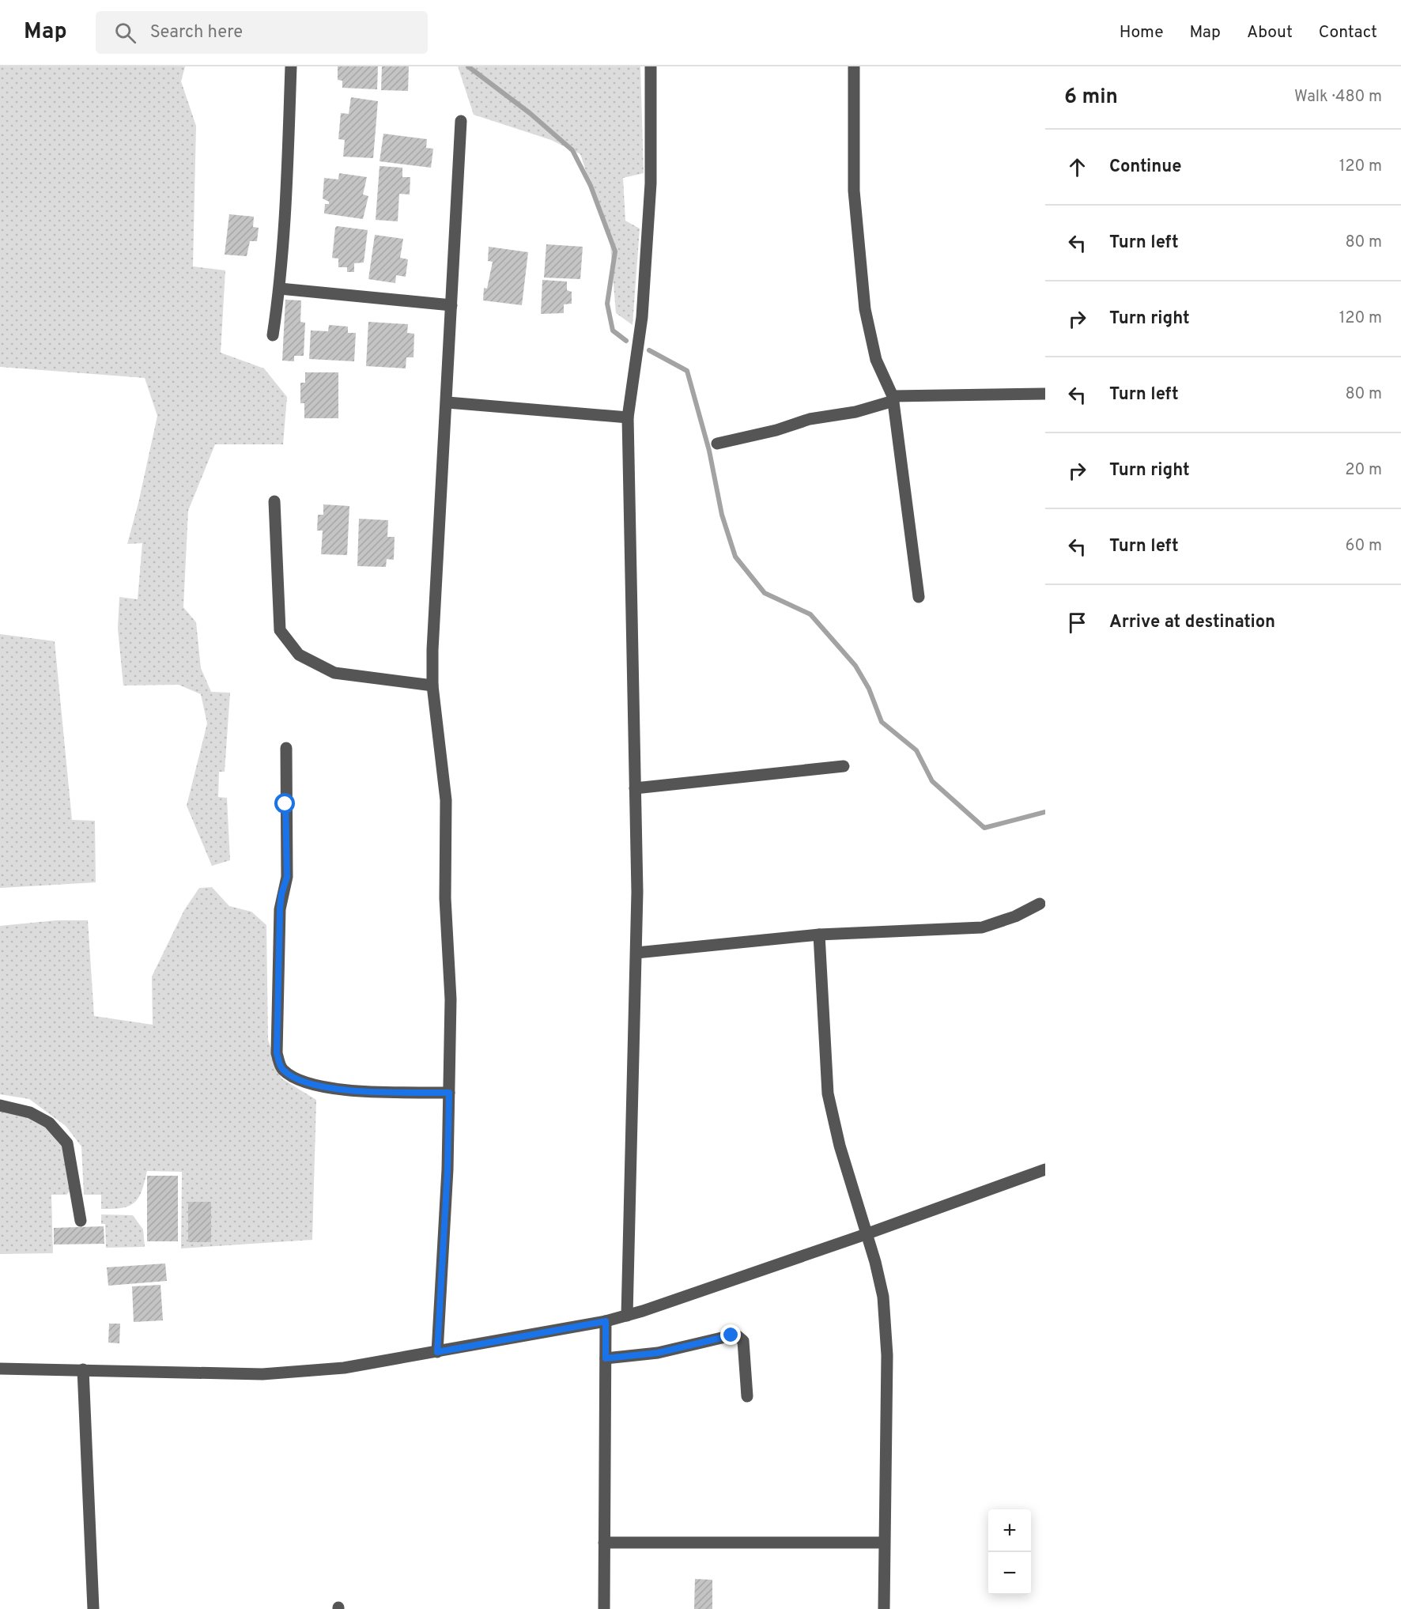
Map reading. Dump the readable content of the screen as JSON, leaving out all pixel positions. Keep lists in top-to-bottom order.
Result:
{
  "page": {
    "header": "Map",
    "search": "Search here",
    "nav": [
      "Home",
      "Map",
      "About",
      "Contact"
    ],
    "heading": ["6 min", "Walk · 480 m"],
    "list": [
      ["Continue", "120 m"],
      ["Turn left", "80 m"],
      ["Turn right", "120 m"],
      ["Turn left", "80 m"],
      ["Turn right", "20 m"],
      ["Turn left", "60 m"],
      "Arrive at destination"
    ],
    "map_buttons": ["+", "−"]
  }
}
